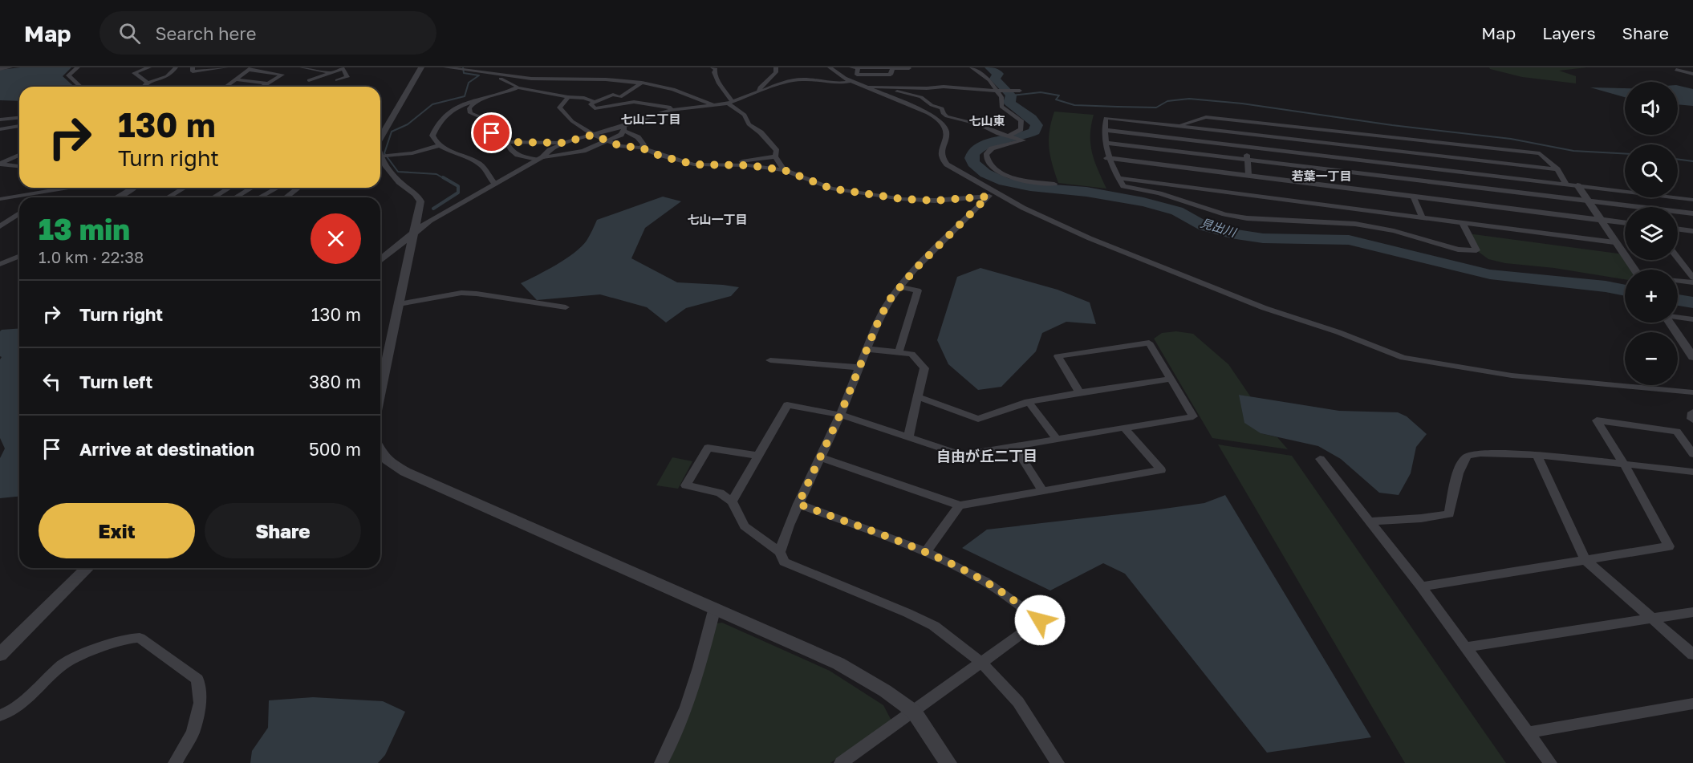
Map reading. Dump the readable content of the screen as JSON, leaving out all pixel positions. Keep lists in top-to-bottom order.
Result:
{
  "districts": [
    "七山二丁目",
    "七山東",
    "若葉一丁目",
    "七山一丁目",
    "自由が丘二丁目"
  ],
  "water": ["見出川"],
  "page": {
    "header": "Map",
    "search": "Search here",
    "nav": ["Map", "Layers", "Share"],
    "map_buttons": ["+", "−"],
    "turn": ["130 m", "Turn right"],
    "heading": ["13 min", "1.0 km · 22:38"],
    "list": [
      {
        "name": "Turn right",
        "value": "130 m"
      },
      {
        "name": "Turn left",
        "value": "380 m"
      },
      {
        "name": "Arrive at destination",
        "value": "500 m"
      }
    ],
    "buttons": ["Exit", "Share"]
  }
}
